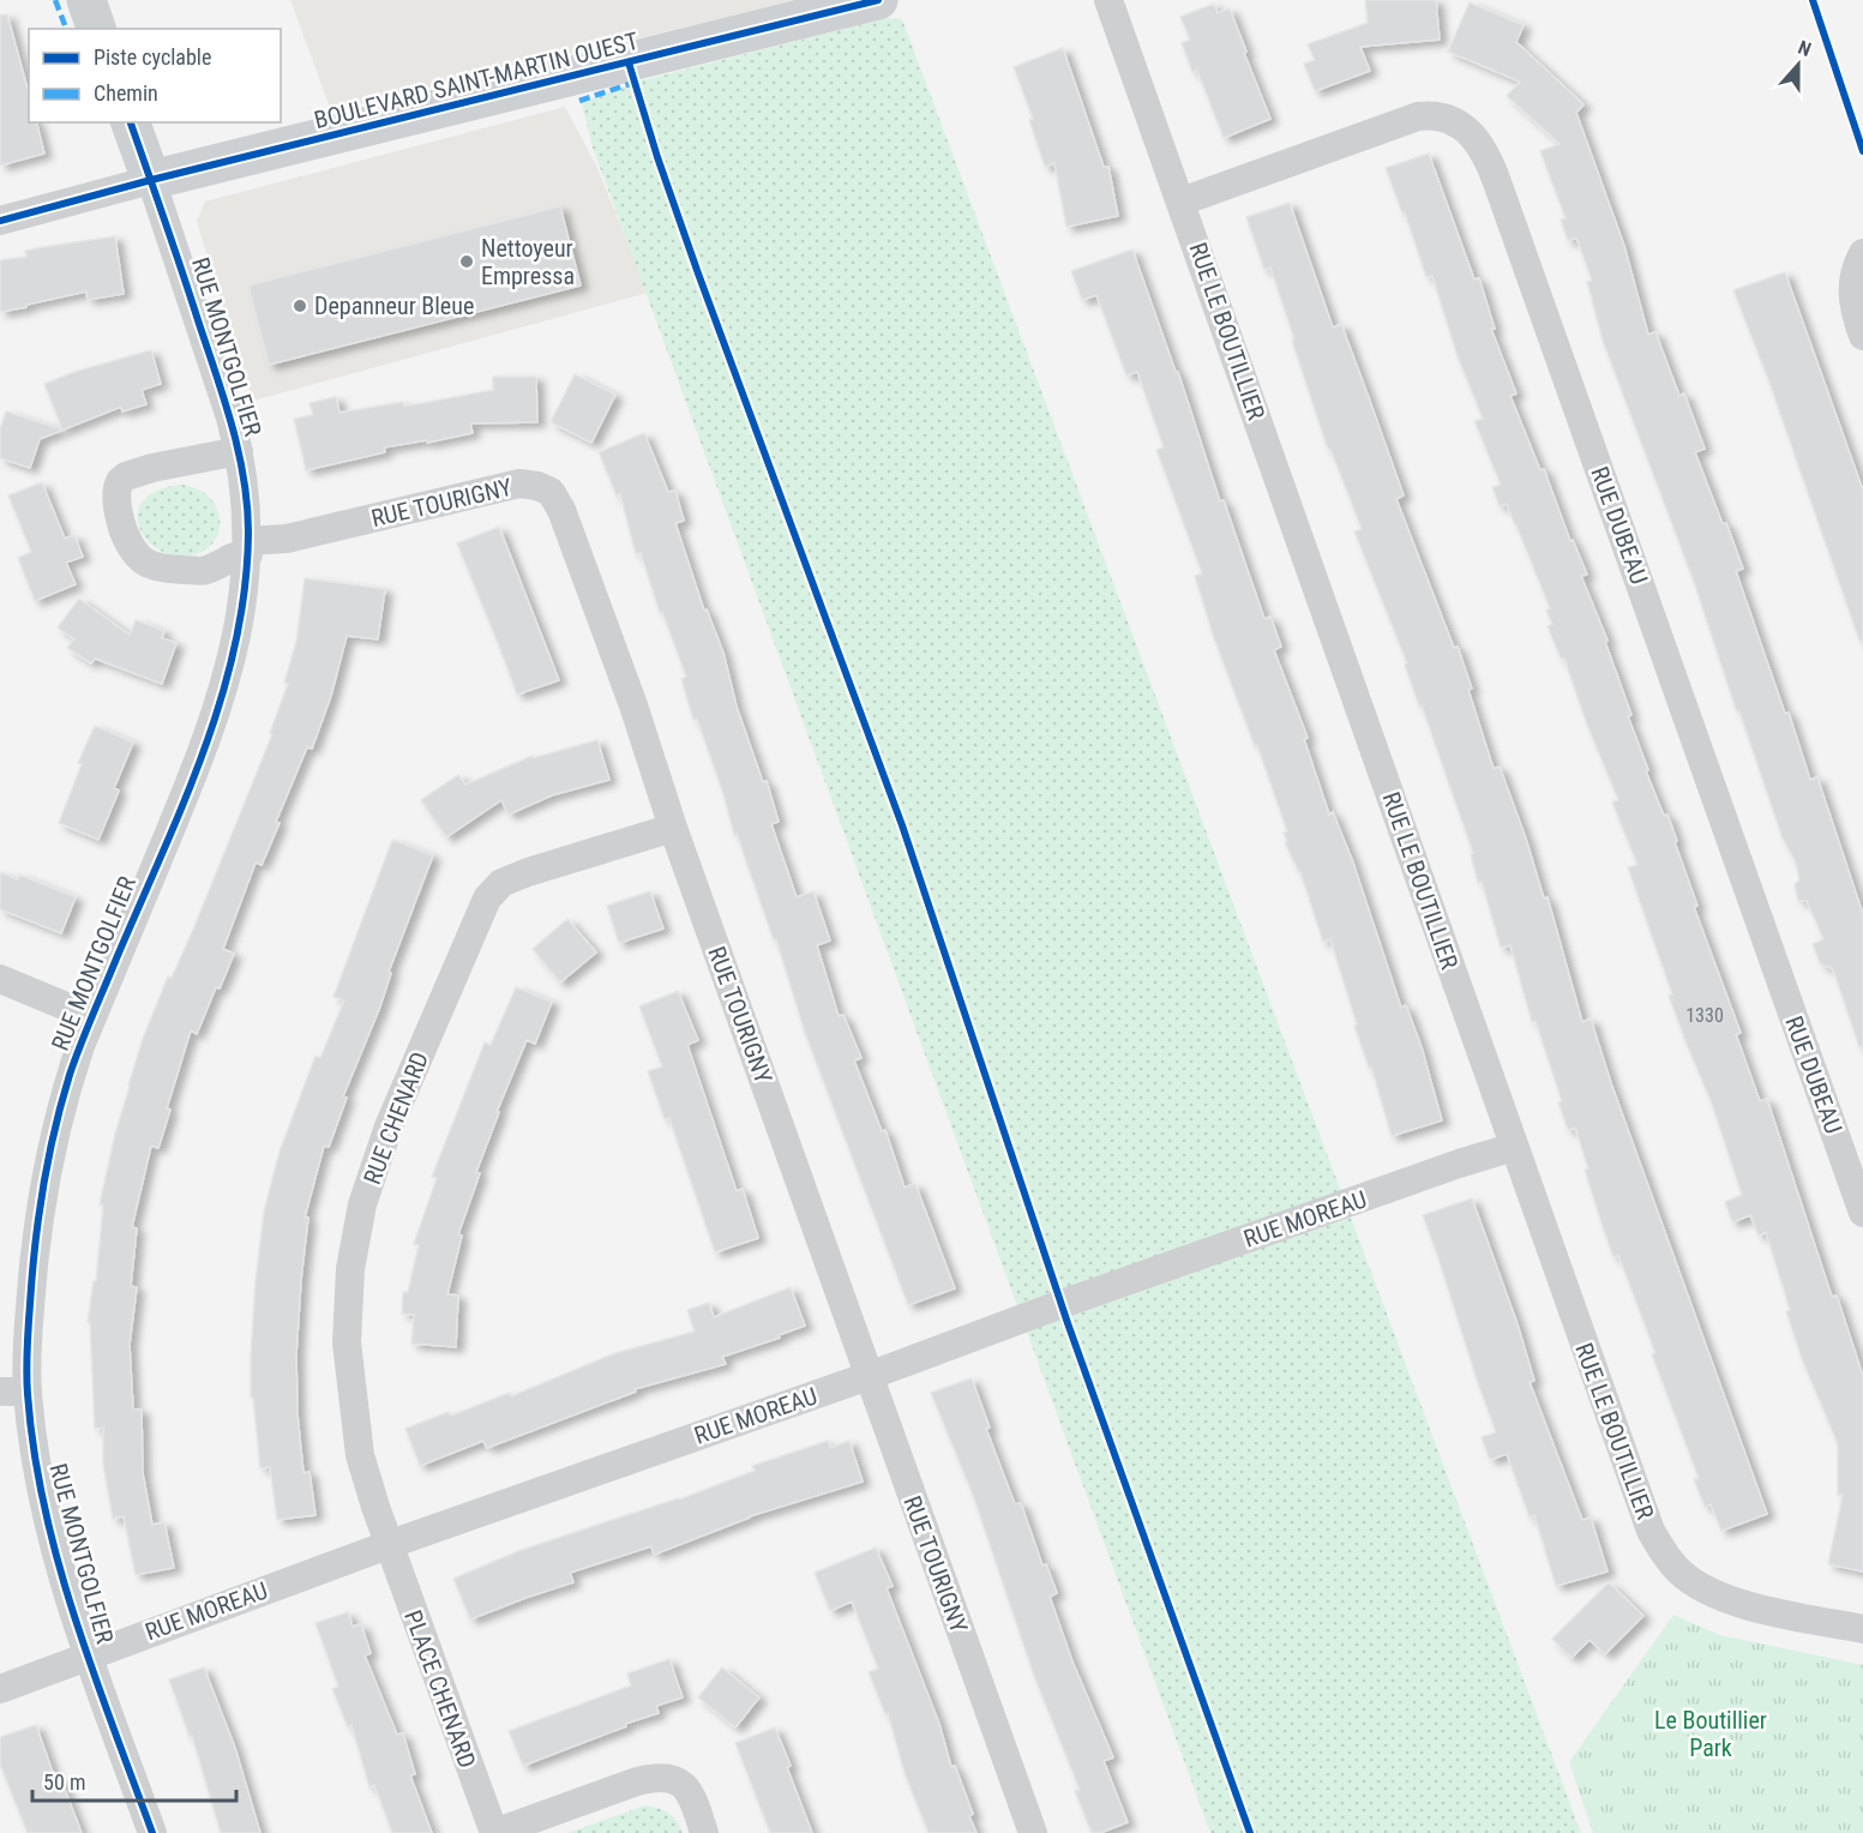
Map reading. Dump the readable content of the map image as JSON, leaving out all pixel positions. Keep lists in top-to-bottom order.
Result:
{
  "streets": {
    "main road": ["BOULEVARD SAINT-MARTIN OUEST", "RUE MONTGOLFIER"],
    "street": [
      "RUE LE BOUTILLIER",
      "RUE TOURIGNY",
      "RUE DUBEAU",
      "RUE CHENARD",
      "RUE MOREAU",
      "PLACE CHENARD"
    ]
  },
  "crossings": [
    ["BOULEVARD SAINT-MARTIN OUEST", "RUE MONTGOLFIER"],
    ["RUE LE BOUTILLIER", "RUE DUBEAU"],
    ["RUE LE BOUTILLIER", "RUE MOREAU"],
    ["RUE MONTGOLFIER", "RUE TOURIGNY"],
    ["RUE MONTGOLFIER", "RUE MOREAU"],
    ["RUE TOURIGNY", "RUE CHENARD"],
    ["RUE TOURIGNY", "RUE MOREAU"],
    ["RUE CHENARD", "RUE MOREAU"],
    ["RUE CHENARD", "PLACE CHENARD"],
    ["RUE MOREAU", "PLACE CHENARD"]
  ],
  "parks": ["Le Boutillier Park"],
  "places": ["Nettoyeur Empressa", "Depanneur Bleue"],
  "house_numbers": ["1330"],
  "legend": ["Piste cyclable", "Chemin"],
  "scale_bar": "50 m",
  "north": "top"
}
